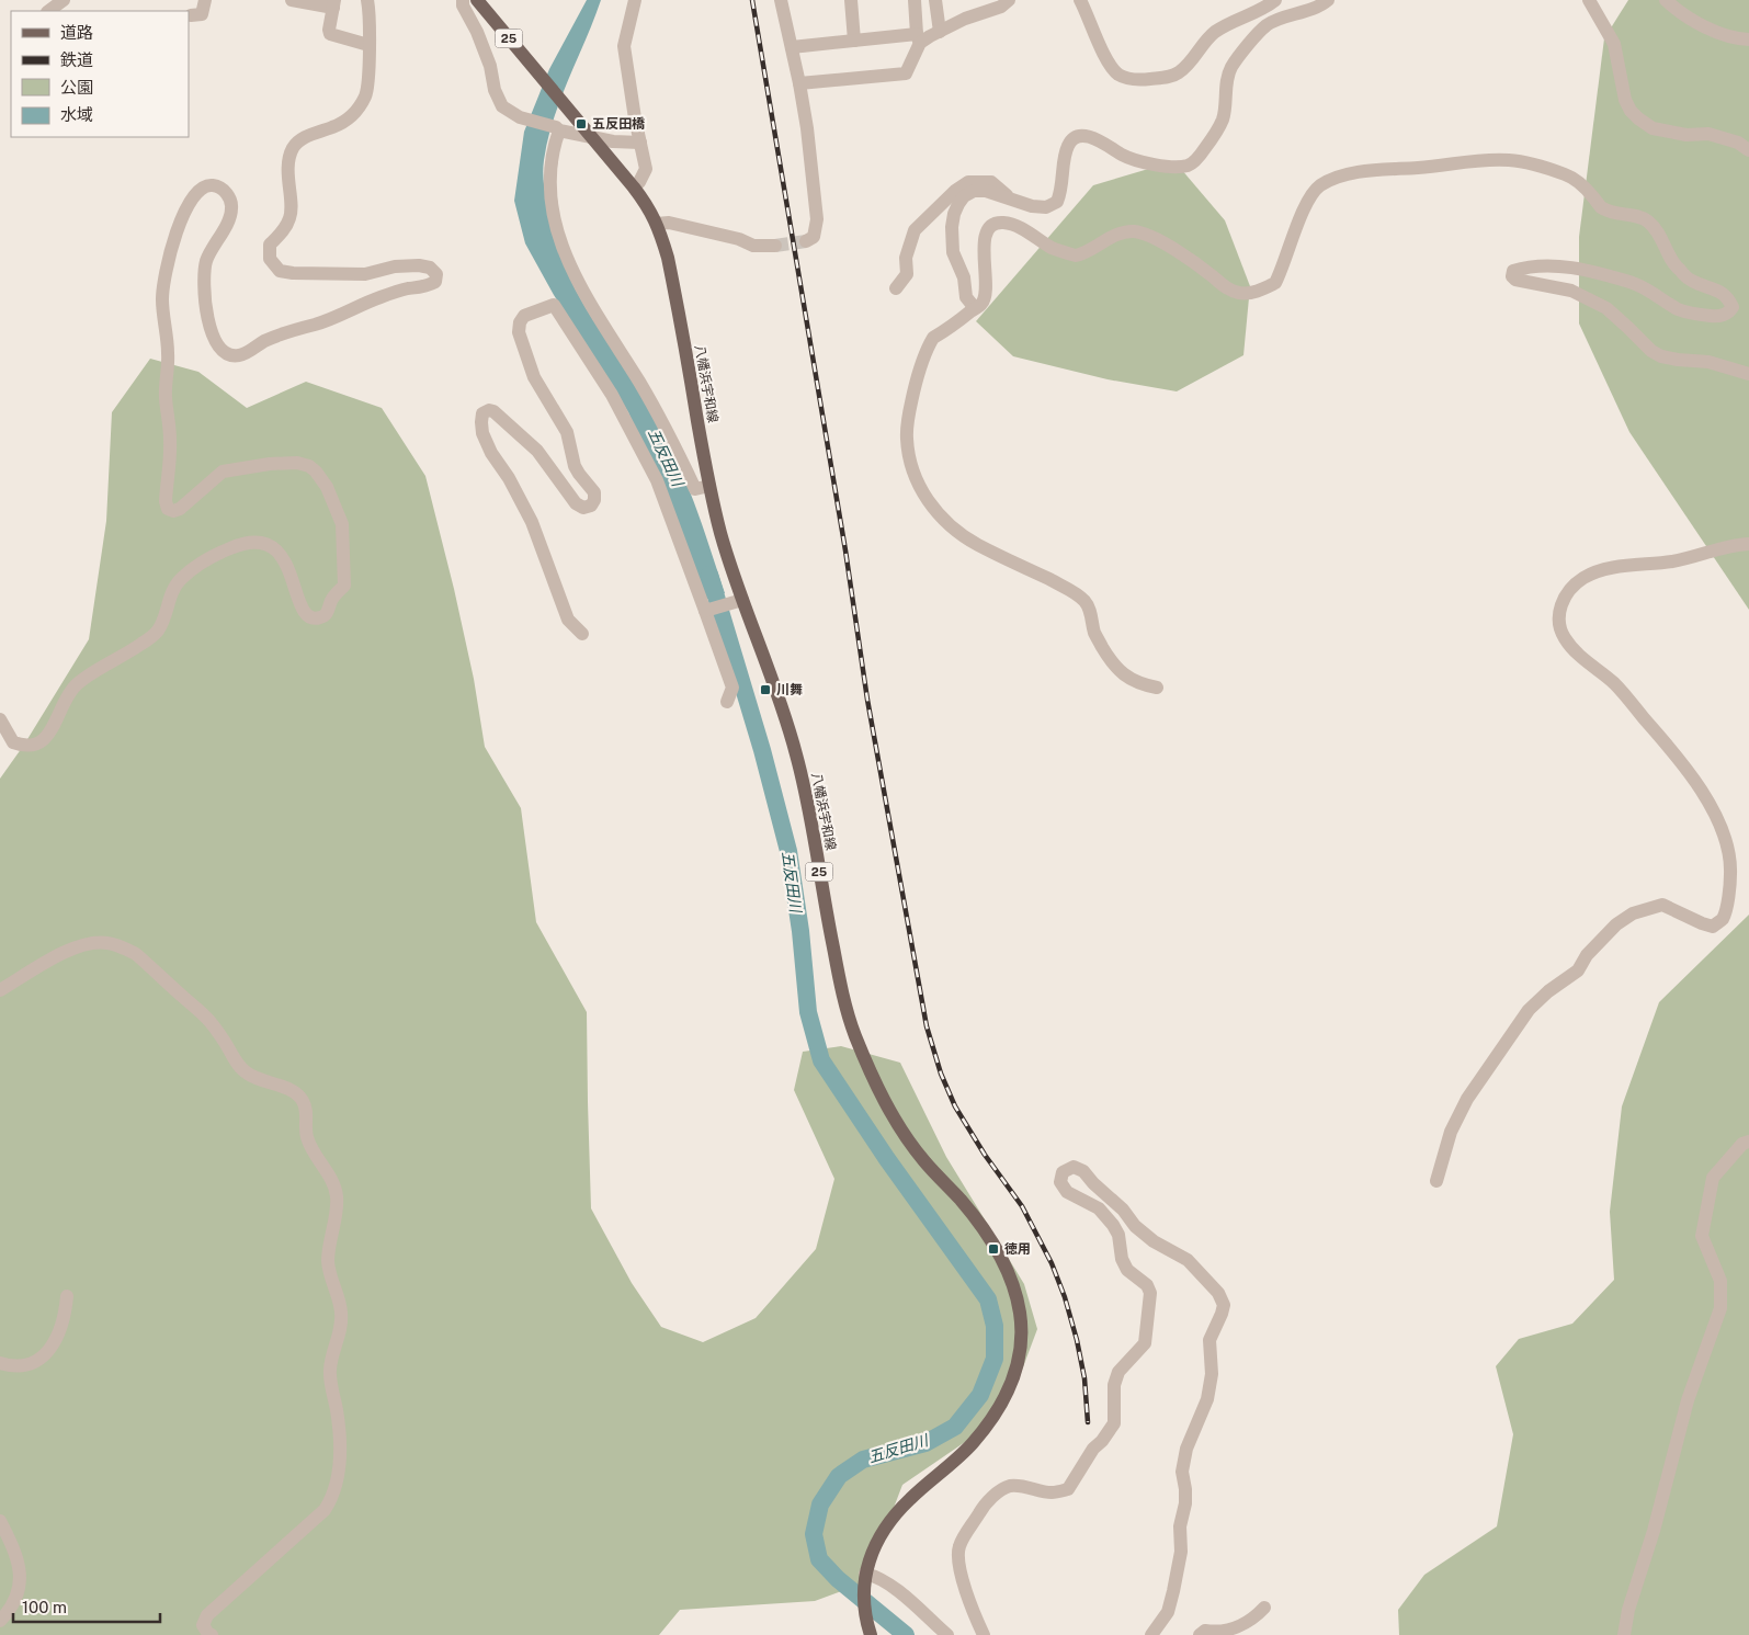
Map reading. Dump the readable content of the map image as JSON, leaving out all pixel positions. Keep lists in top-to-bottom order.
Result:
{
  "streets": {
    "main road": ["25", "八幡浜宇和線"]
  },
  "water": ["五反田川"],
  "places": {
    "transit": ["五反田橋", "川舞", "徳用"]
  },
  "legend": [
    "道路",
    "鉄道",
    "公園",
    "水域"
  ],
  "scale_bar": "100 m"
}
